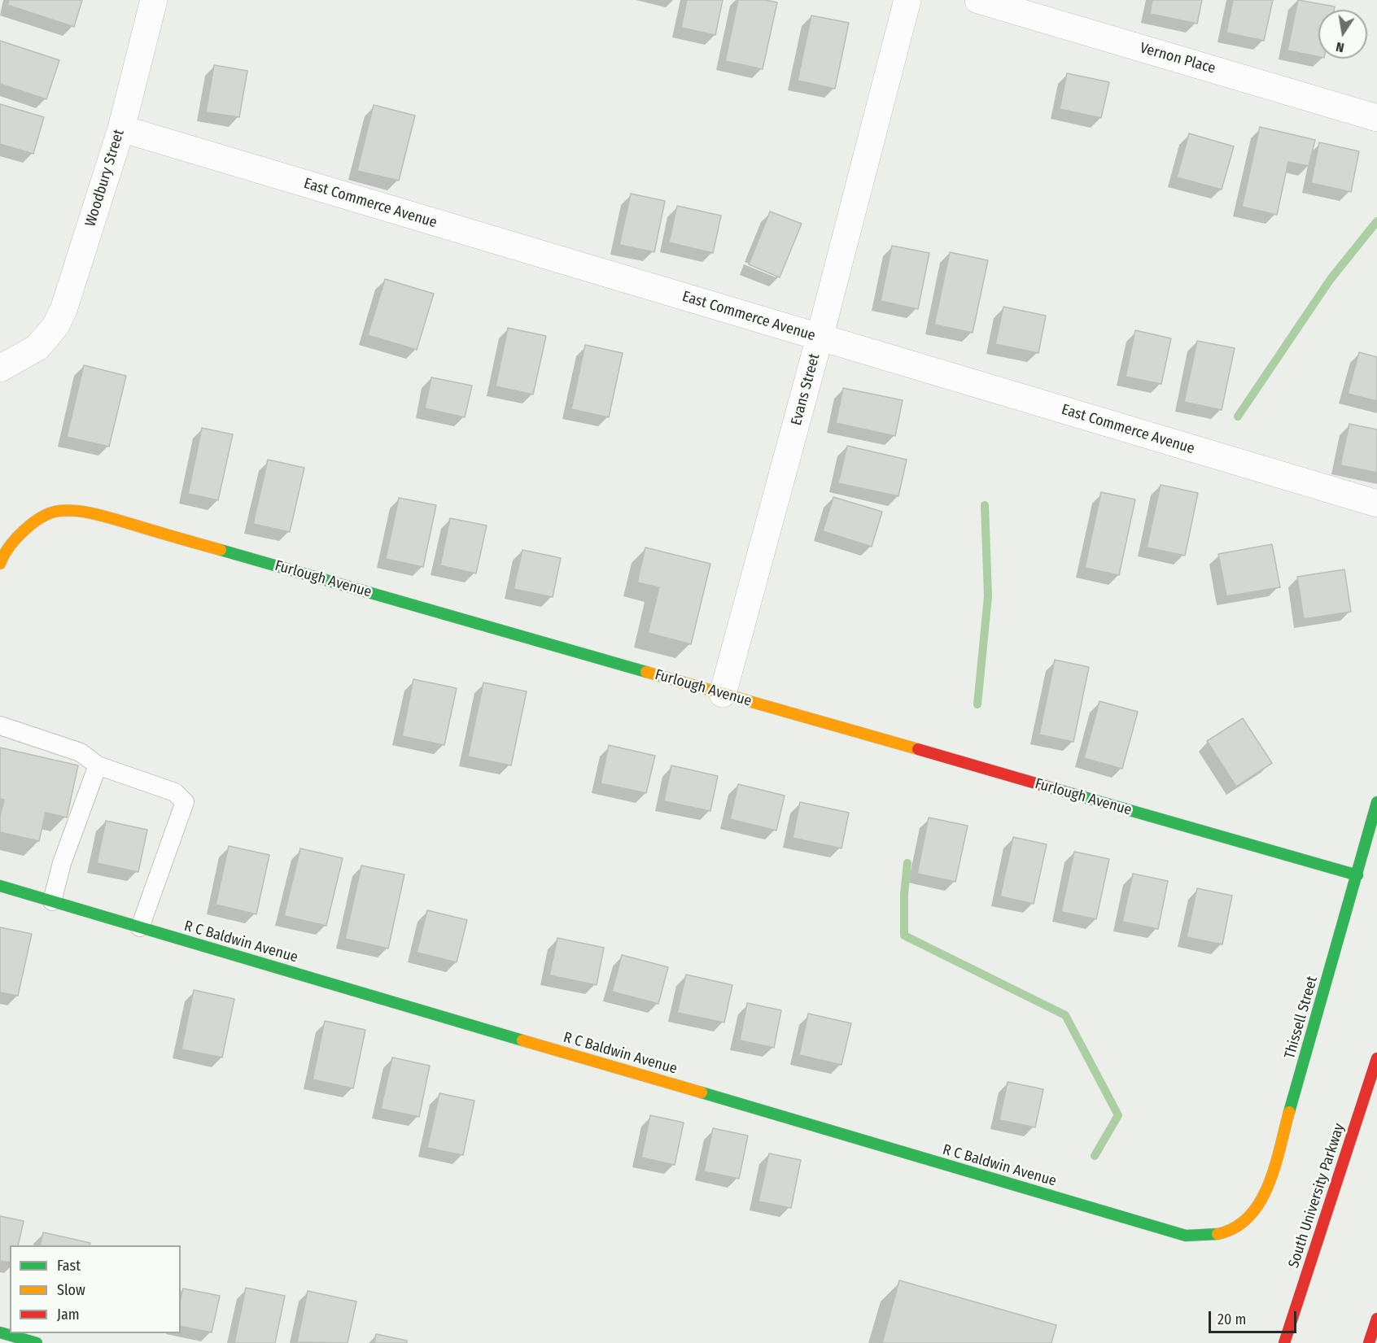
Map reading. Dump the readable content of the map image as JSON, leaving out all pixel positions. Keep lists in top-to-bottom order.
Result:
{
  "streets": {
    "street": [
      "Vernon Place",
      "Woodbury Street",
      "East Commerce Avenue",
      "Evans Street",
      "Furlough Avenue",
      "R C Baldwin Avenue",
      "Thissell Street",
      "South University Parkway"
    ]
  },
  "crossings": [
    ["Woodbury Street", "East Commerce Avenue"],
    ["East Commerce Avenue", "Evans Street"],
    ["Evans Street", "Furlough Avenue"],
    ["Furlough Avenue", "Thissell Street"],
    ["R C Baldwin Avenue", "Thissell Street"]
  ],
  "legend": ["Fast", "Slow", "Jam"],
  "scale_bar": "20 m",
  "north": "bottom"
}
